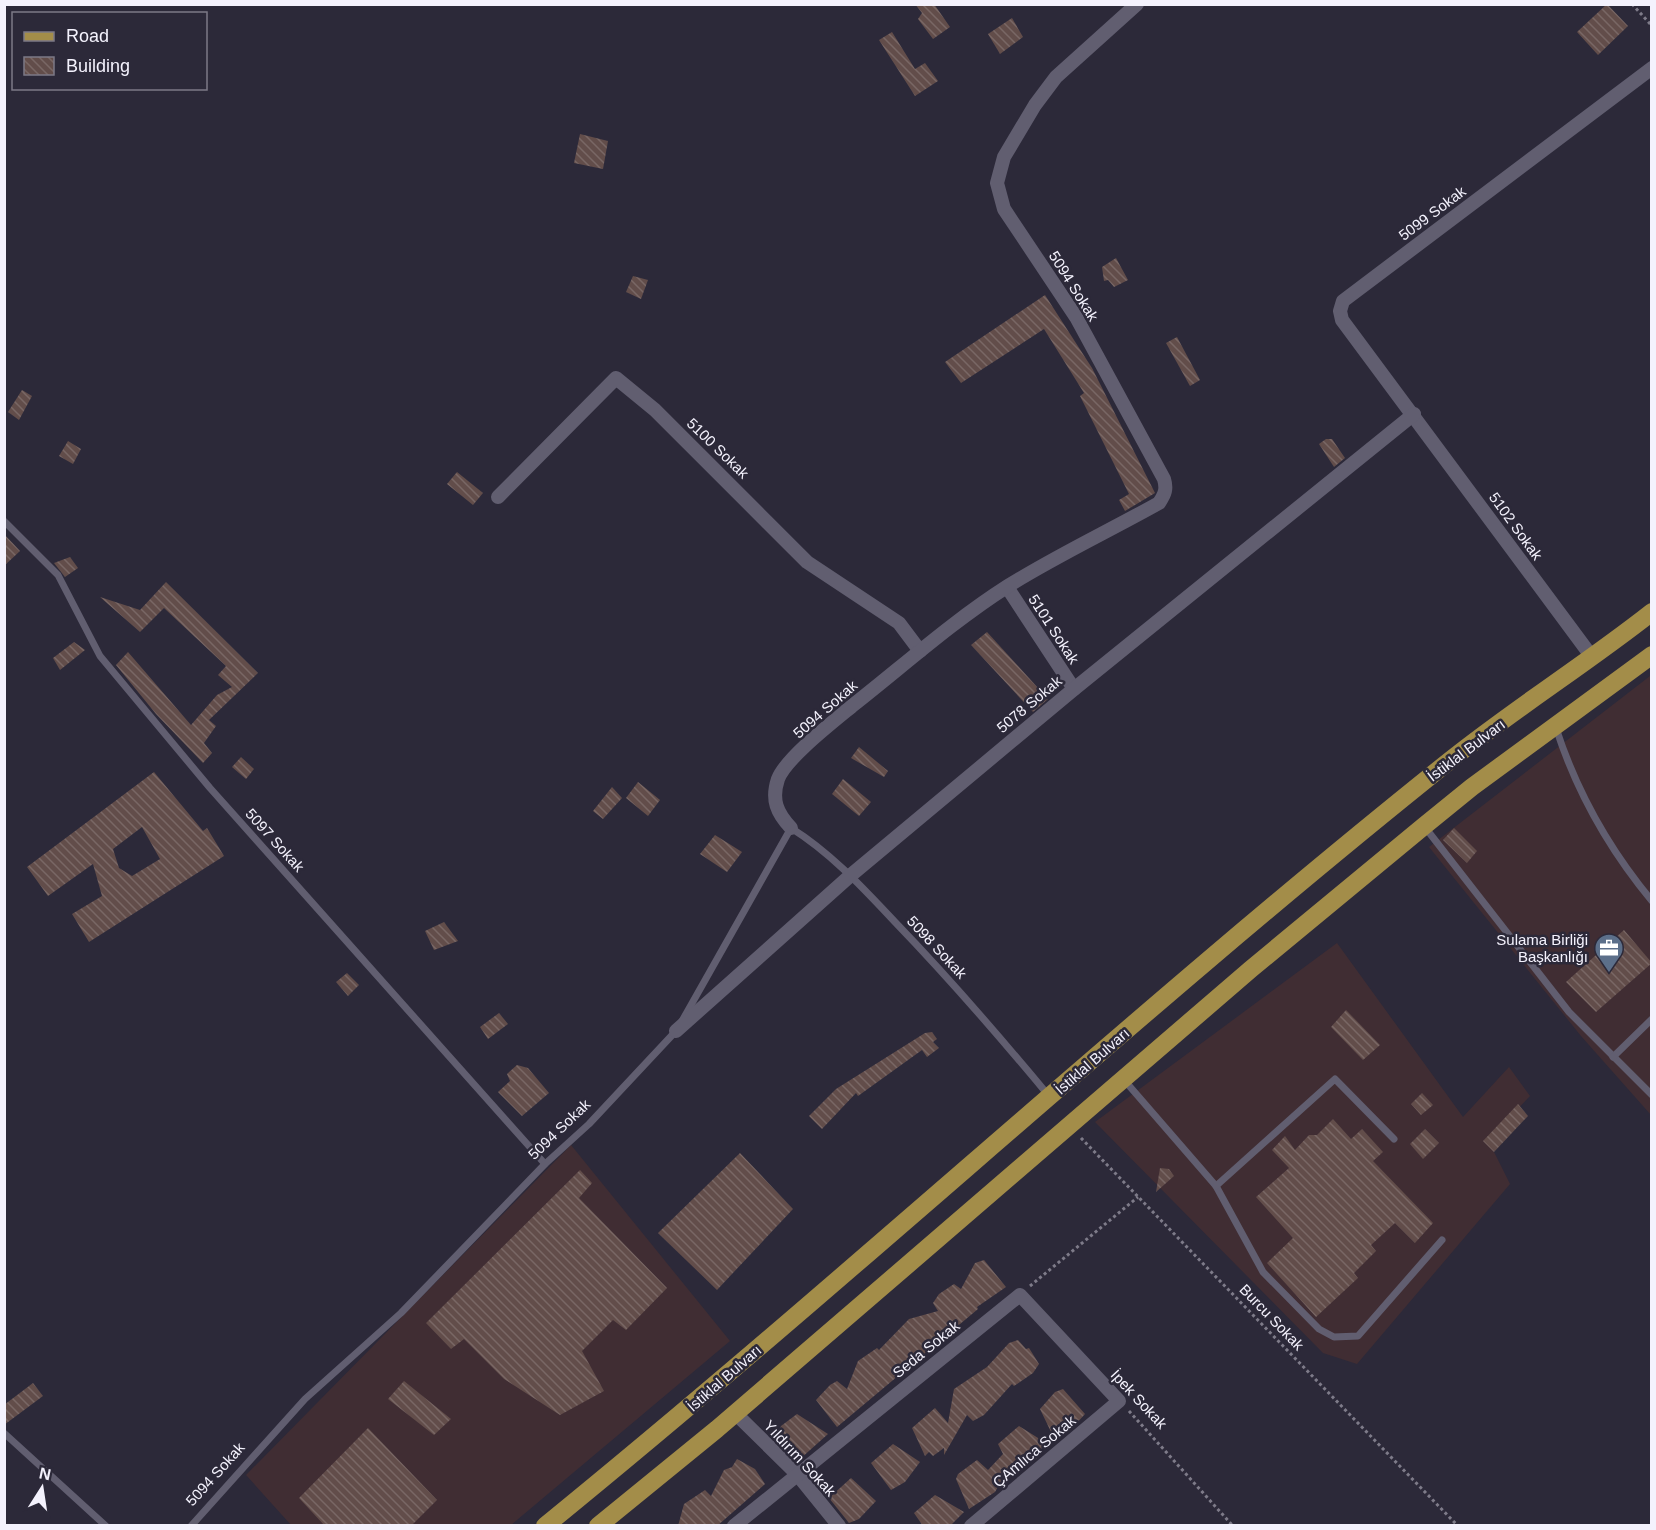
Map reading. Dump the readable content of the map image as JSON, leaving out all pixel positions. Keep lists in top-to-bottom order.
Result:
{
  "streets": {
    "main road": ["İstiklal Bulvarı"],
    "street": [
      "5099 Sokak",
      "5094 Sokak",
      "5100 Sokak",
      "5102 Sokak",
      "5101 Sokak",
      "5078 Sokak",
      "Seda Sokak",
      "İpek Sokak",
      "ÇAmlıca Sokak",
      "Yıldırım Sokak"
    ],
    "lane": ["5097 Sokak", "5098 Sokak"],
    "path": ["Burcu Sokak"]
  },
  "crossings": [
    ["5099 Sokak", "5102 Sokak"],
    ["5099 Sokak", "5078 Sokak"],
    ["5094 Sokak", "5100 Sokak"],
    ["5094 Sokak", "5101 Sokak"],
    ["5094 Sokak", "5078 Sokak"],
    ["5094 Sokak", "5097 Sokak"],
    ["5094 Sokak", "5098 Sokak"],
    ["5102 Sokak", "5078 Sokak"],
    ["5102 Sokak", "İstiklal Bulvarı"],
    ["5101 Sokak", "5078 Sokak"],
    ["5078 Sokak", "5098 Sokak"],
    ["İstiklal Bulvarı", "5098 Sokak"],
    ["Seda Sokak", "İpek Sokak"],
    ["Seda Sokak", "Yıldırım Sokak"],
    ["İpek Sokak", "ÇAmlıca Sokak"]
  ],
  "places": {
    "office": ["Sulama Birliği Başkanlığı"]
  },
  "legend": ["Road", "Building"],
  "north": "top"
}
